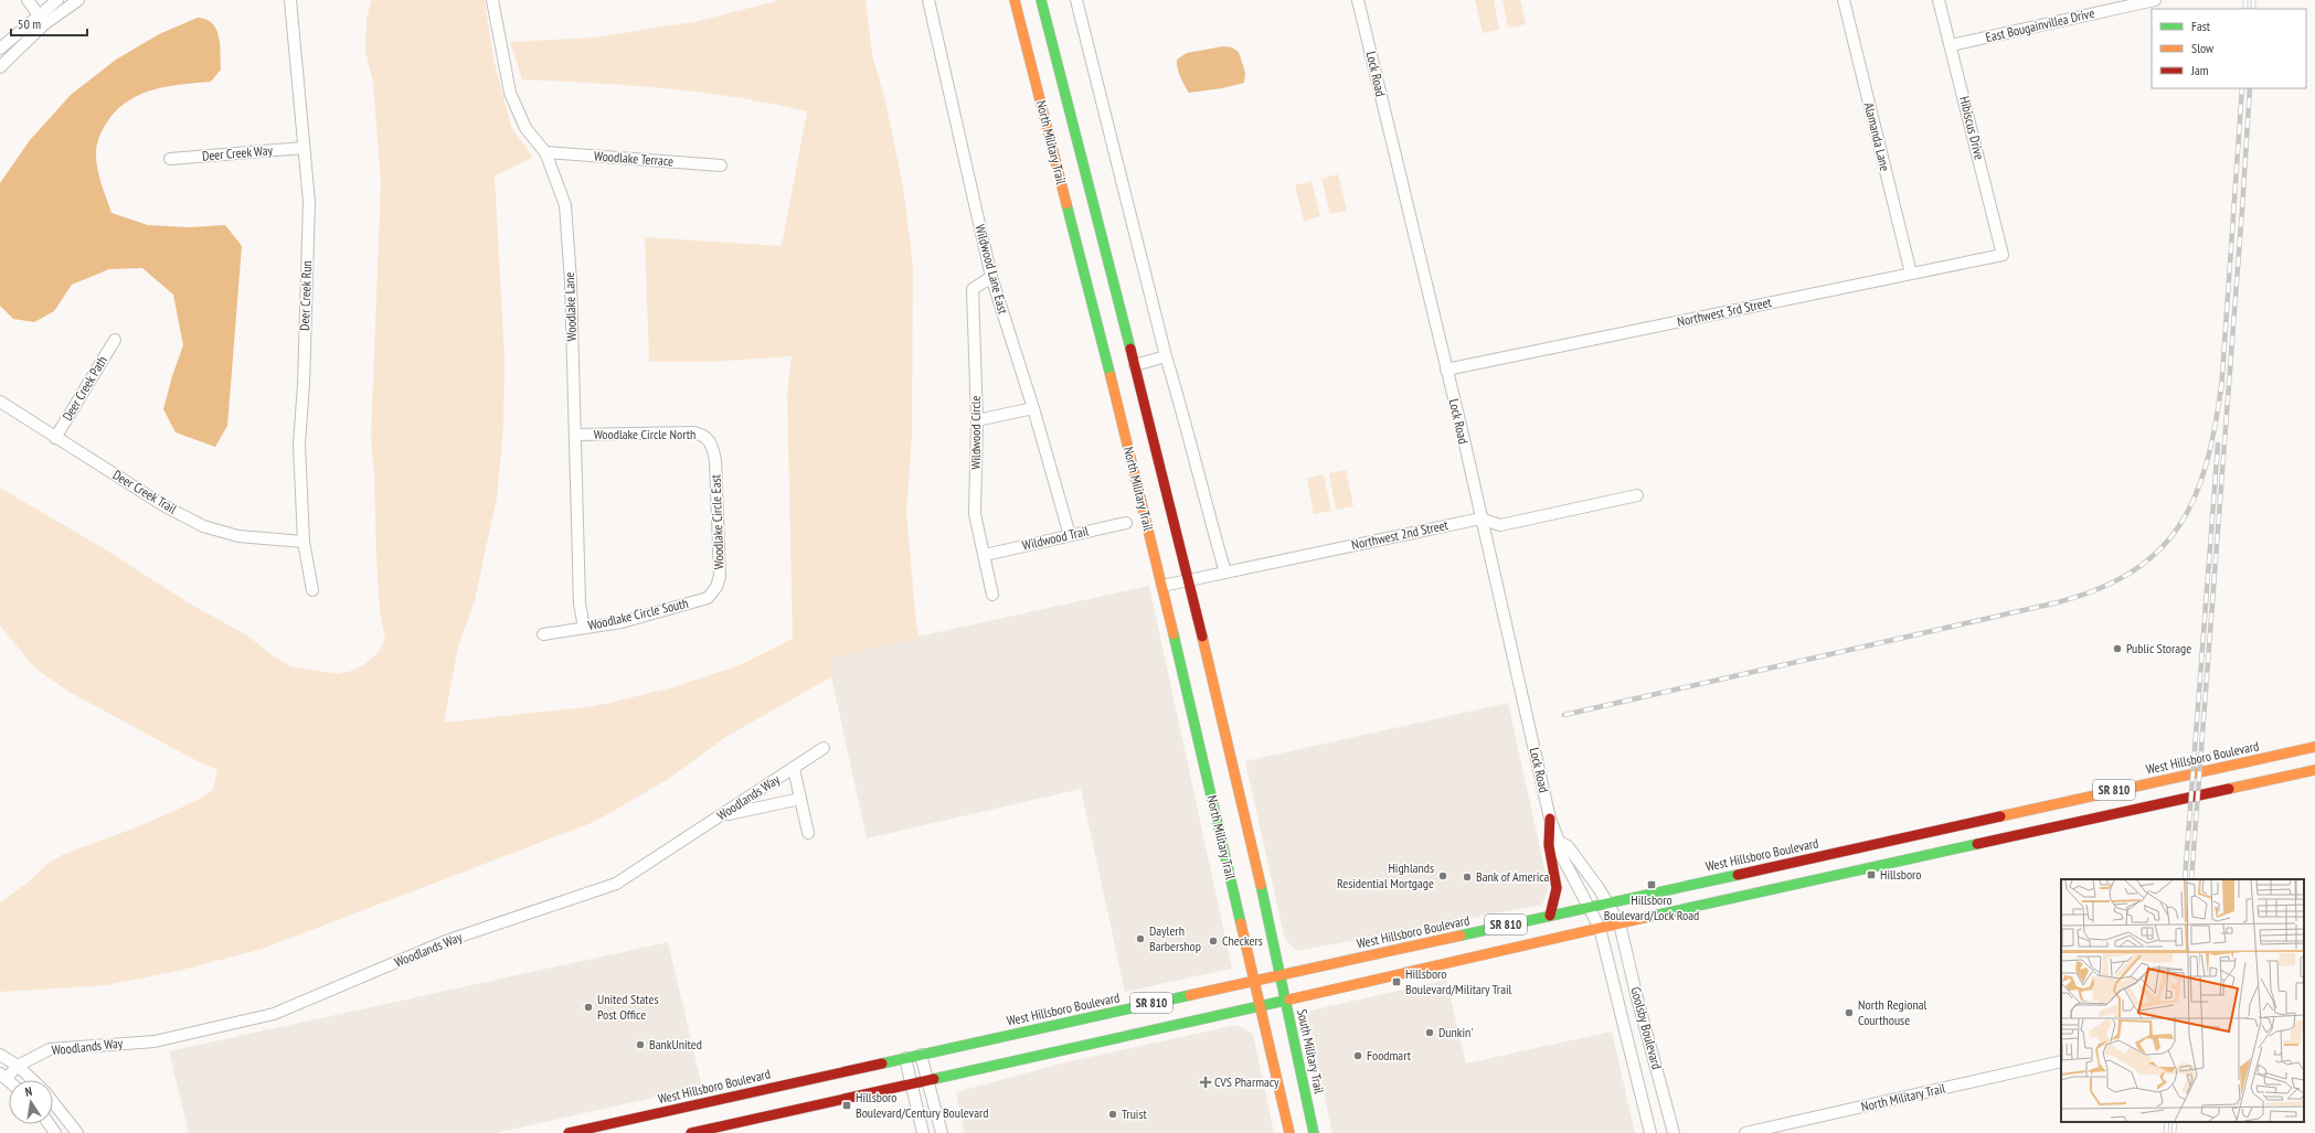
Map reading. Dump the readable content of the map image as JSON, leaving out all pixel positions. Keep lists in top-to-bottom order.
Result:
{
  "streets": {
    "main road": [
      "North Military Trail",
      "West Hillsboro Boulevard",
      "SR 810",
      "South Military Trail"
    ],
    "street": [
      "East Bougainvillea Drive",
      "Lock Road",
      "Hibiscus Drive",
      "Alamanda Lane",
      "Deer Creek Way",
      "Woodlake Terrace",
      "Wildwood Lane East",
      "Deer Creek Run",
      "Woodlake Lane",
      "Northwest 3rd Street",
      "Deer Creek Path",
      "Wildwood Circle",
      "Woodlake Circle North",
      "Deer Creek Trail",
      "Woodlake Circle East",
      "Northwest 2nd Street",
      "Wildwood Trail",
      "Woodlake Circle South",
      "Woodlands Way",
      "Goolsby Boulevard"
    ]
  },
  "crossings": [
    ["East Bougainvillea Drive", "Hibiscus Drive"],
    ["Lock Road", "Northwest 3rd Street"],
    ["Lock Road", "Northwest 2nd Street"],
    ["Lock Road", "West Hillsboro Boulevard"],
    ["Lock Road", "Goolsby Boulevard"],
    ["Hibiscus Drive", "Northwest 3rd Street"],
    ["Alamanda Lane", "Northwest 3rd Street"],
    ["North Military Trail", "Northwest 2nd Street"],
    ["North Military Trail", "West Hillsboro Boulevard"],
    ["North Military Trail", "South Military Trail"],
    ["Deer Creek Way", "Deer Creek Run"],
    ["Woodlake Terrace", "Woodlake Lane"],
    ["Wildwood Lane East", "Wildwood Circle"],
    ["Wildwood Lane East", "Wildwood Trail"],
    ["Deer Creek Run", "Deer Creek Trail"],
    ["Woodlake Lane", "Woodlake Circle North"],
    ["Woodlake Lane", "Woodlake Circle South"],
    ["Deer Creek Path", "Deer Creek Trail"],
    ["Wildwood Circle", "Wildwood Trail"],
    ["Woodlake Circle North", "Woodlake Circle East"],
    ["Woodlake Circle East", "Woodlake Circle South"],
    ["West Hillsboro Boulevard", "Goolsby Boulevard"],
    ["West Hillsboro Boulevard", "South Military Trail"],
    ["SR 810", "Goolsby Boulevard"],
    ["SR 810", "South Military Trail"]
  ],
  "places": {
    "other": [
      "Public Storage",
      "Highlands Residential Mortgage",
      "Bank of America",
      "Daylerh Barbershop",
      "Checkers",
      "United States Post Office",
      "North Regional Courthouse",
      "Dunkin'",
      "BankUnited",
      "Foodmart",
      "Truist"
    ],
    "transit": [
      "Hillsboro",
      "Hillsboro Boulevard/Lock Road",
      "Hillsboro Boulevard/Military Trail",
      "Hillsboro Boulevard/Century Boulevard"
    ],
    "health": ["CVS Pharmacy"]
  },
  "legend": ["Fast", "Slow", "Jam"],
  "scale_bar": "50 m",
  "north": "top"
}
